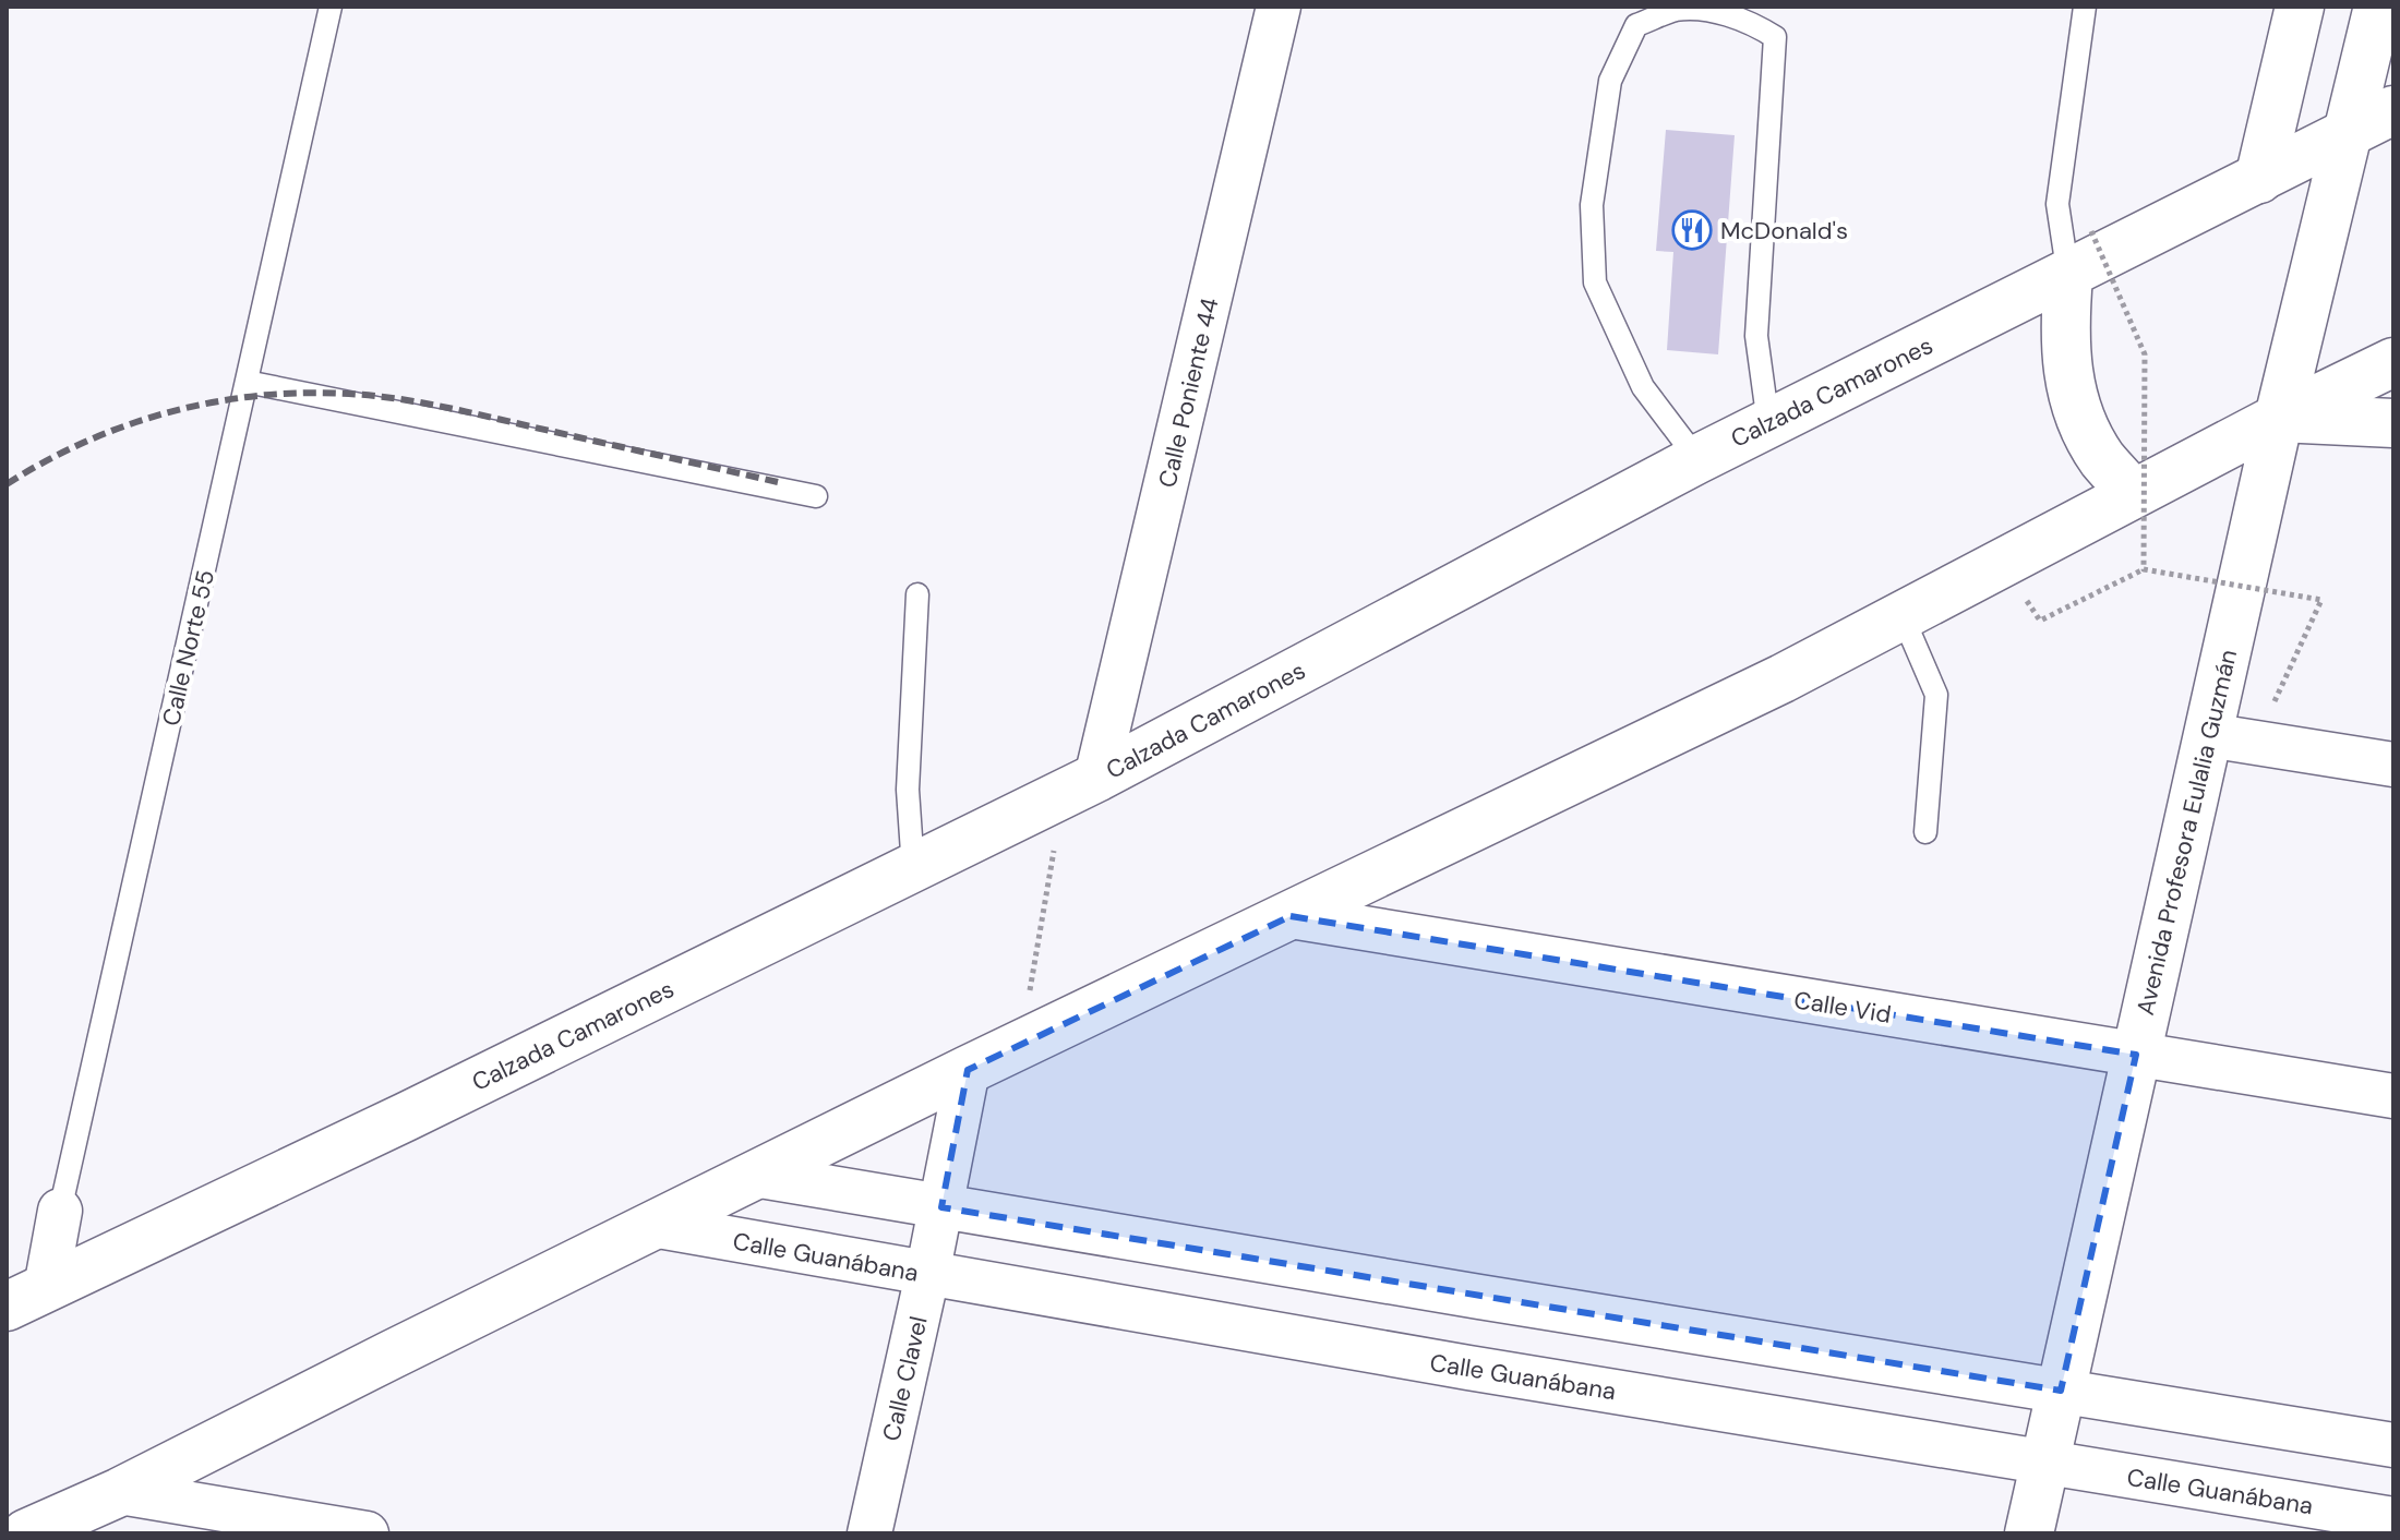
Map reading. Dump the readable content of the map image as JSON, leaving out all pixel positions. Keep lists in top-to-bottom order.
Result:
{
  "streets": {
    "main road": ["Calzada Camarones", "Avenida Profesora Eulalia Guzmán"],
    "street": [
      "Calle Poniente 44",
      "Calle Norte 55",
      "Calle Vid",
      "Calle Guanábana",
      "Calle Clavel"
    ]
  },
  "crossings": [
    ["Calzada Camarones", "Calle Poniente 44"],
    ["Calzada Camarones", "Calle Norte 55"],
    ["Calzada Camarones", "Avenida Profesora Eulalia Guzmán"],
    ["Avenida Profesora Eulalia Guzmán", "Calle Vid"],
    ["Avenida Profesora Eulalia Guzmán", "Calle Guanábana"],
    ["Calle Guanábana", "Calle Clavel"]
  ],
  "places": {
    "restaurant": ["McDonald's"]
  }
}
